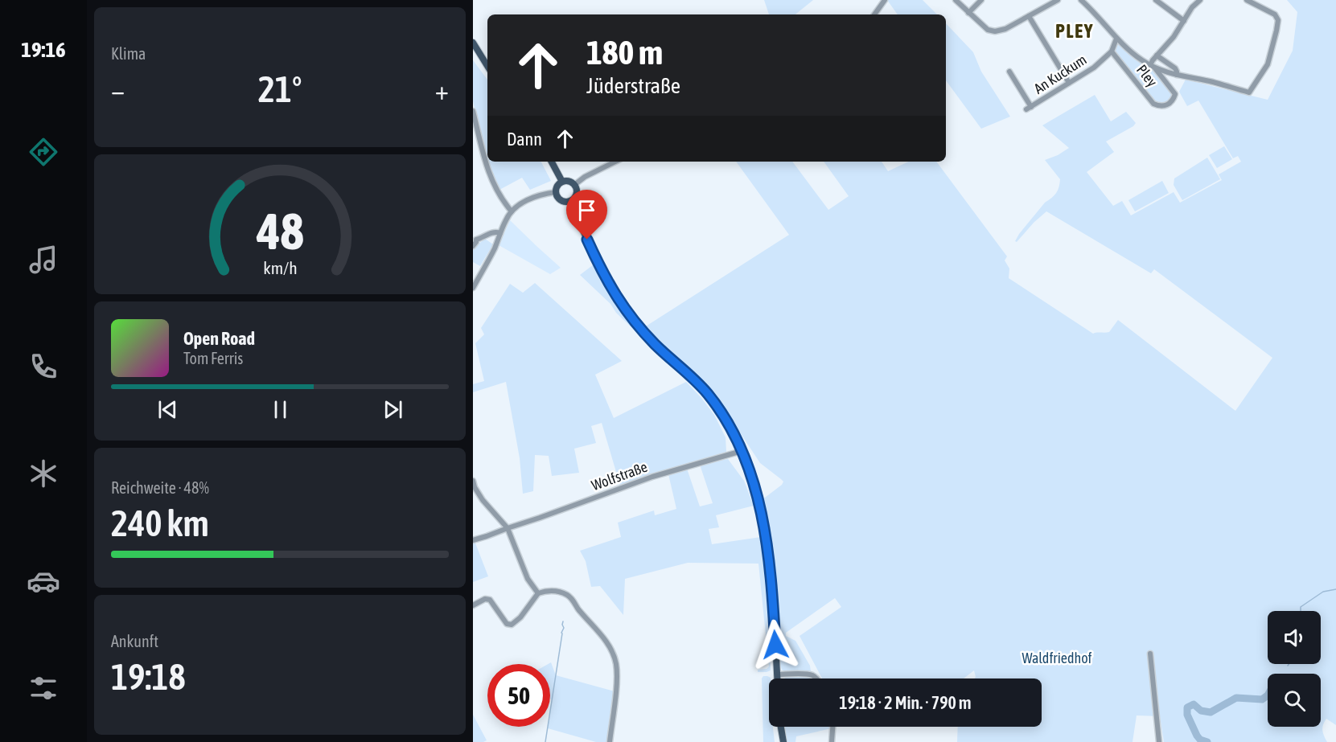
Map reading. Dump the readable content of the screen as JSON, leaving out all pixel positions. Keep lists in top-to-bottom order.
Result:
{
  "streets": {
    "street": ["An Kuckum", "Pley", "Wolfstraße"]
  },
  "crossings": [
    ["An Kuckum", "Pley"]
  ],
  "districts": ["PLEY"],
  "parks": ["Waldfriedhof"],
  "page": {
    "tabs": "19:16",
    "tile": [
      "Klima",
      ["Reichweite · 48%", "240 km"],
      ["Ankunft", "19:18"]
    ],
    "turn": ["180 m", "Jüderstraße"],
    "heat": ["−", "21°", "+"],
    "then": "Dann",
    "song": ["Open Road", "Tom Ferris"],
    "limit": "50",
    "trip": "19:18 · 2 Min. · 790 m",
    "gauge": ["48", "km/h"]
  }
}
